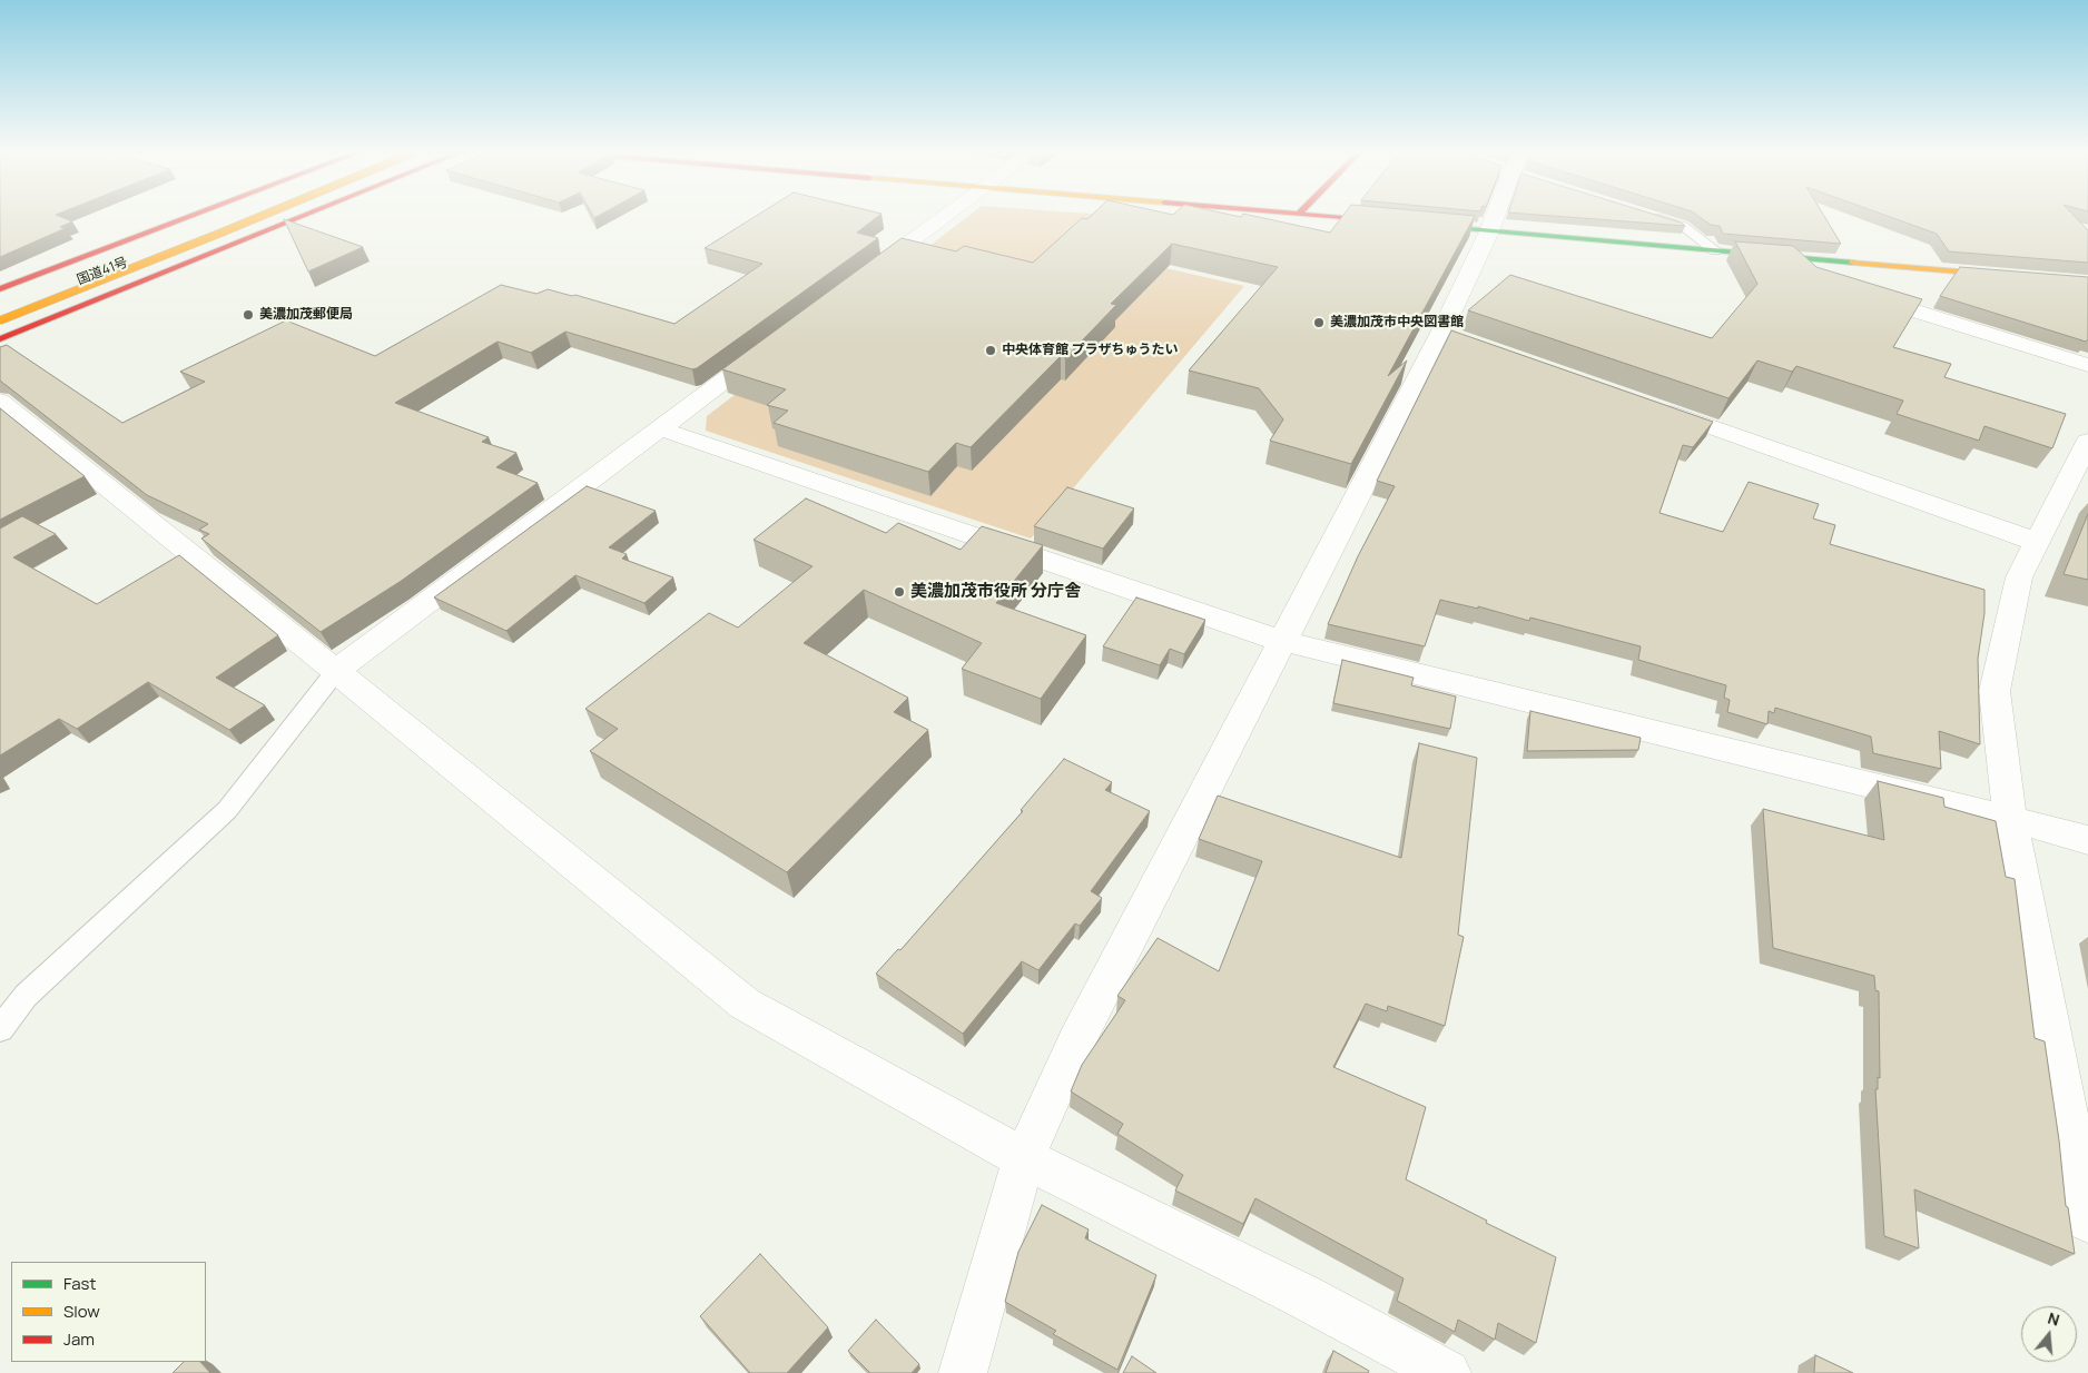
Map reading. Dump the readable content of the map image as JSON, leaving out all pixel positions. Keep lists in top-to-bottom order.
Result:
{
  "streets": {
    "main road": ["国道41号"]
  },
  "places": [
    "美濃加茂郵便局",
    "美濃加茂市中央図書館",
    "中央体育館 プラザちゅうたい",
    "美濃加茂市役所 分庁舎"
  ],
  "legend": ["Fast", "Slow", "Jam"],
  "north": "top"
}
